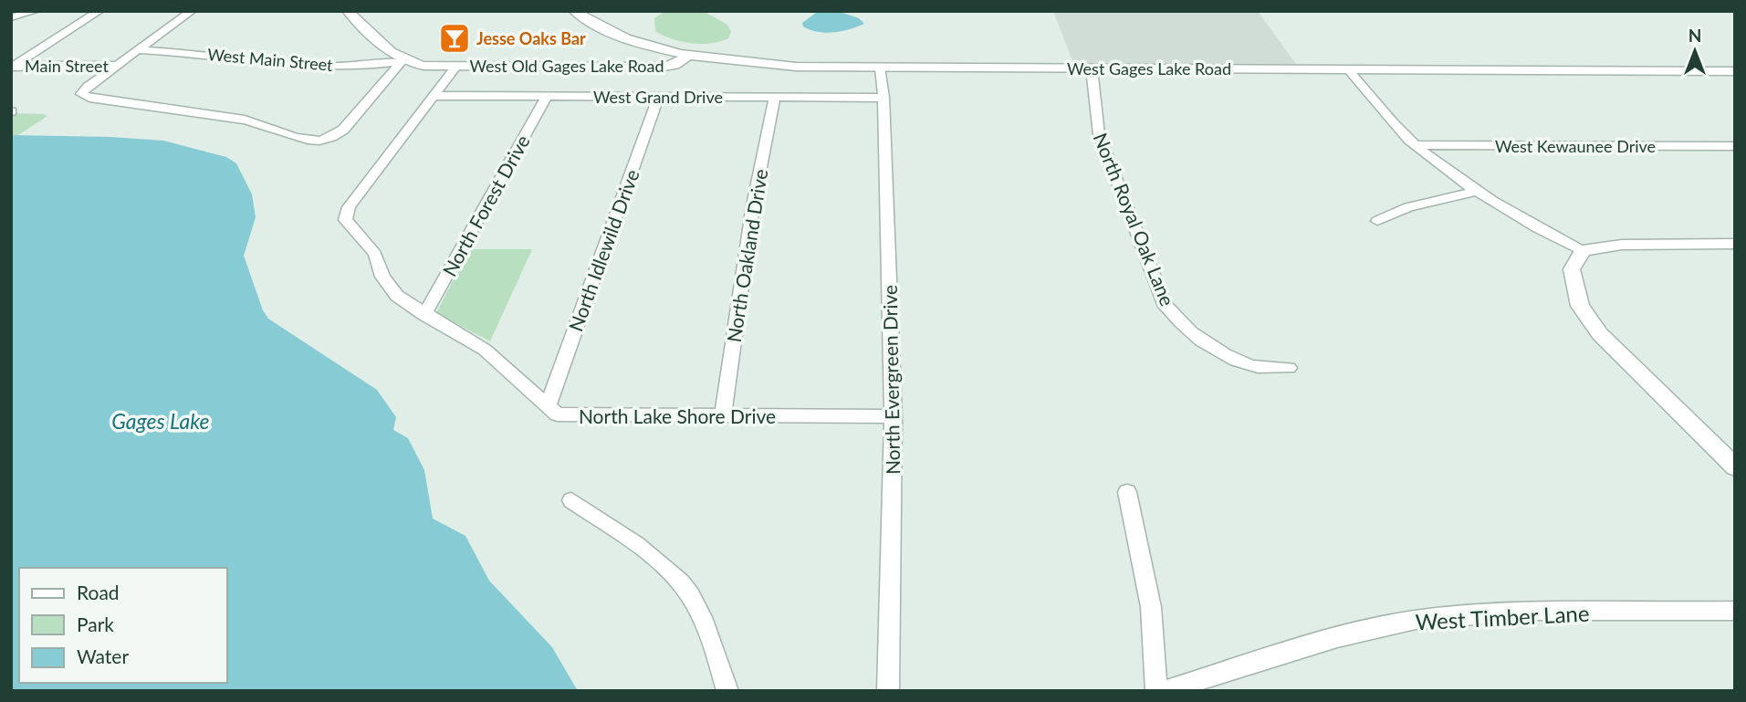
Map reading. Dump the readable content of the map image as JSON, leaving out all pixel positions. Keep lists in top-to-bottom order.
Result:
{
  "streets": {
    "street": [
      "West Main Street",
      "Main Street",
      "West Old Gages Lake Road",
      "West Gages Lake Road",
      "West Grand Drive",
      "West Kewaunee Drive",
      "North Forest Drive",
      "North Royal Oak Lane",
      "North Idlewild Drive",
      "North Oakland Drive",
      "North Evergreen Drive",
      "North Lake Shore Drive",
      "West Timber Lane"
    ]
  },
  "crossings": [
    ["West Main Street", "West Old Gages Lake Road"],
    ["West Old Gages Lake Road", "West Gages Lake Road"],
    ["West Gages Lake Road", "North Royal Oak Lane"],
    ["West Gages Lake Road", "North Evergreen Drive"],
    ["West Grand Drive", "North Forest Drive"],
    ["West Grand Drive", "North Idlewild Drive"],
    ["West Grand Drive", "North Oakland Drive"],
    ["West Grand Drive", "North Evergreen Drive"],
    ["West Grand Drive", "North Lake Shore Drive"],
    ["North Forest Drive", "North Lake Shore Drive"],
    ["North Idlewild Drive", "North Lake Shore Drive"],
    ["North Oakland Drive", "North Lake Shore Drive"],
    ["North Evergreen Drive", "North Lake Shore Drive"]
  ],
  "water": ["Gages Lake"],
  "places": {
    "bar": ["Jesse Oaks Bar"]
  },
  "legend": ["Road", "Park", "Water"],
  "north": "top"
}
